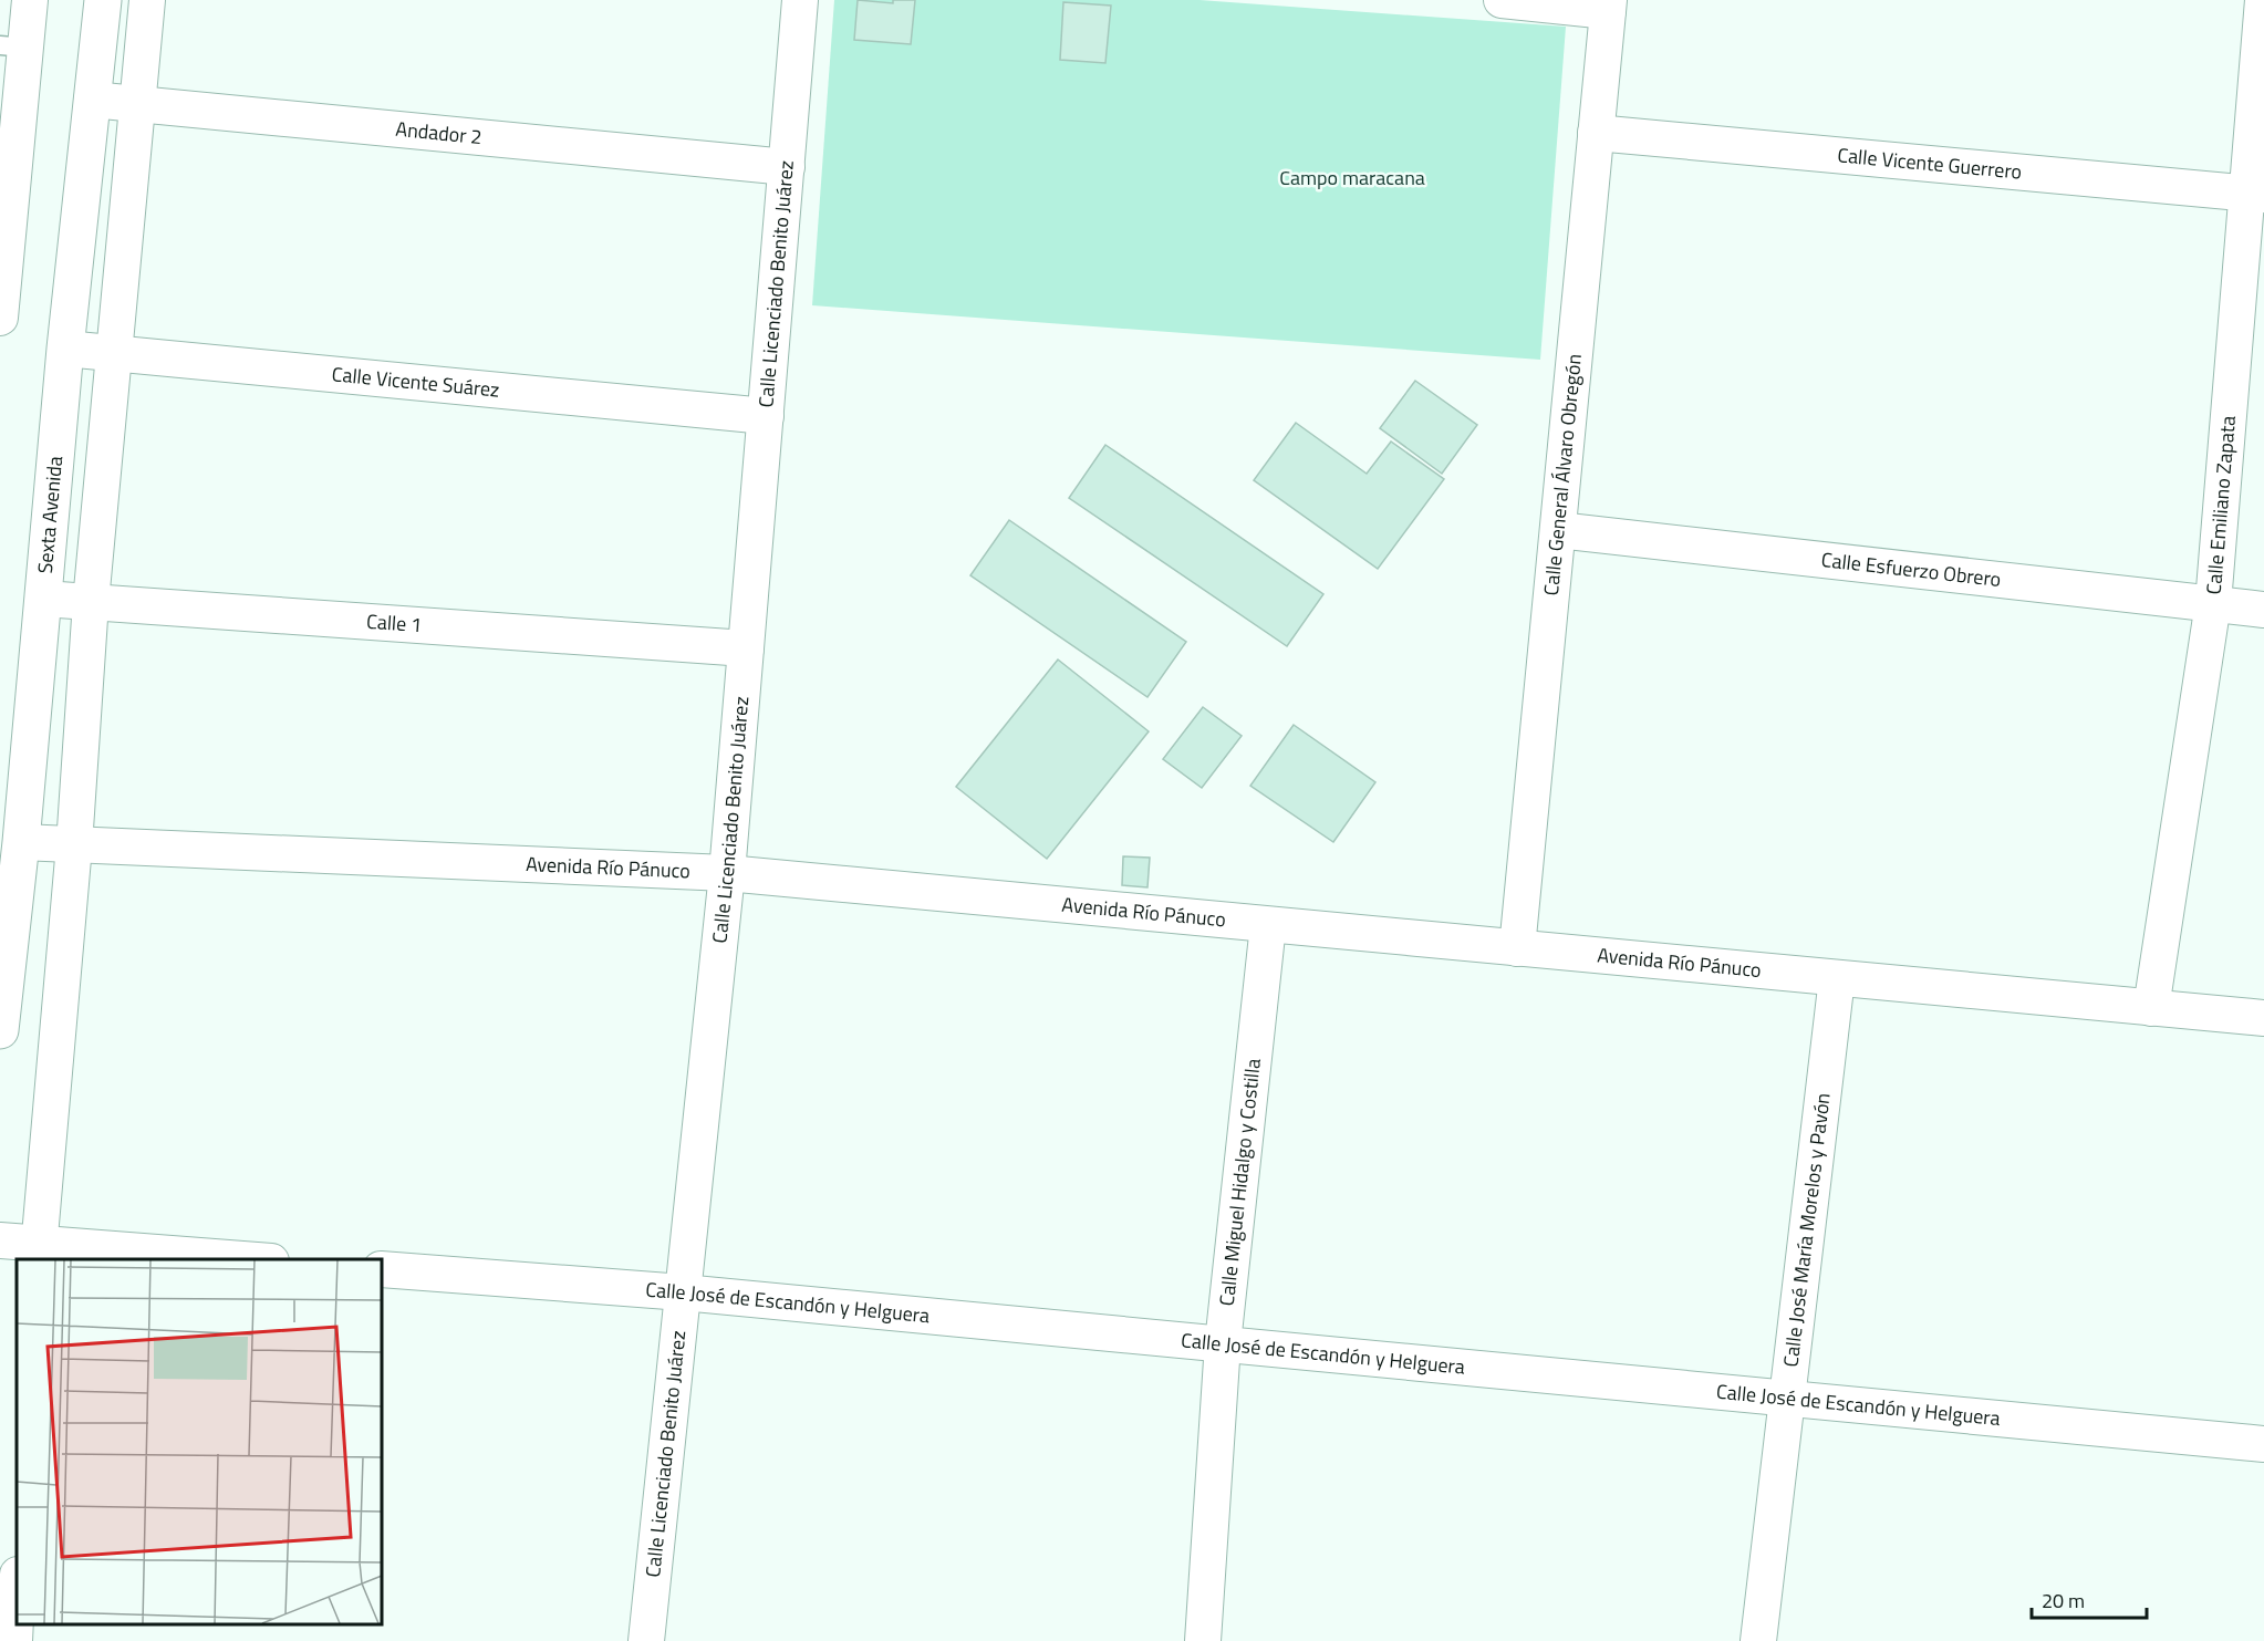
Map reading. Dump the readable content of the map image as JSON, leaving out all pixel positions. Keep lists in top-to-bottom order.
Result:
{
  "streets": {
    "main road": ["Sexta Avenida"],
    "street": [
      "Andador 2",
      "Calle Vicente Guerrero",
      "Calle Licenciado Benito Juárez",
      "Calle Vicente Suárez",
      "Calle General Álvaro Obregón",
      "Calle Emiliano Zapata",
      "Calle Esfuerzo Obrero",
      "Calle 1",
      "Avenida Río Pánuco",
      "Calle Miguel Hidalgo y Costilla",
      "Calle José María Morelos y Pavón",
      "Calle José de Escandón y Helguera"
    ]
  },
  "crossings": [
    ["Andador 2", "Calle Licenciado Benito Juárez"],
    ["Andador 2", "Sexta Avenida"],
    ["Calle Vicente Guerrero", "Calle General Álvaro Obregón"],
    ["Calle Vicente Guerrero", "Calle Emiliano Zapata"],
    ["Calle Licenciado Benito Juárez", "Calle Vicente Suárez"],
    ["Calle Licenciado Benito Juárez", "Calle 1"],
    ["Calle Licenciado Benito Juárez", "Avenida Río Pánuco"],
    ["Calle Licenciado Benito Juárez", "Calle José de Escandón y Helguera"],
    ["Calle Vicente Suárez", "Sexta Avenida"],
    ["Calle General Álvaro Obregón", "Calle Esfuerzo Obrero"],
    ["Calle General Álvaro Obregón", "Avenida Río Pánuco"],
    ["Calle Emiliano Zapata", "Calle Esfuerzo Obrero"],
    ["Calle Emiliano Zapata", "Avenida Río Pánuco"],
    ["Sexta Avenida", "Calle 1"],
    ["Sexta Avenida", "Avenida Río Pánuco"],
    ["Avenida Río Pánuco", "Calle Miguel Hidalgo y Costilla"],
    ["Avenida Río Pánuco", "Calle José María Morelos y Pavón"],
    ["Calle Miguel Hidalgo y Costilla", "Calle José de Escandón y Helguera"],
    ["Calle José María Morelos y Pavón", "Calle José de Escandón y Helguera"]
  ],
  "parks": ["Campo maracana"],
  "scale_bar": "20 m"
}
